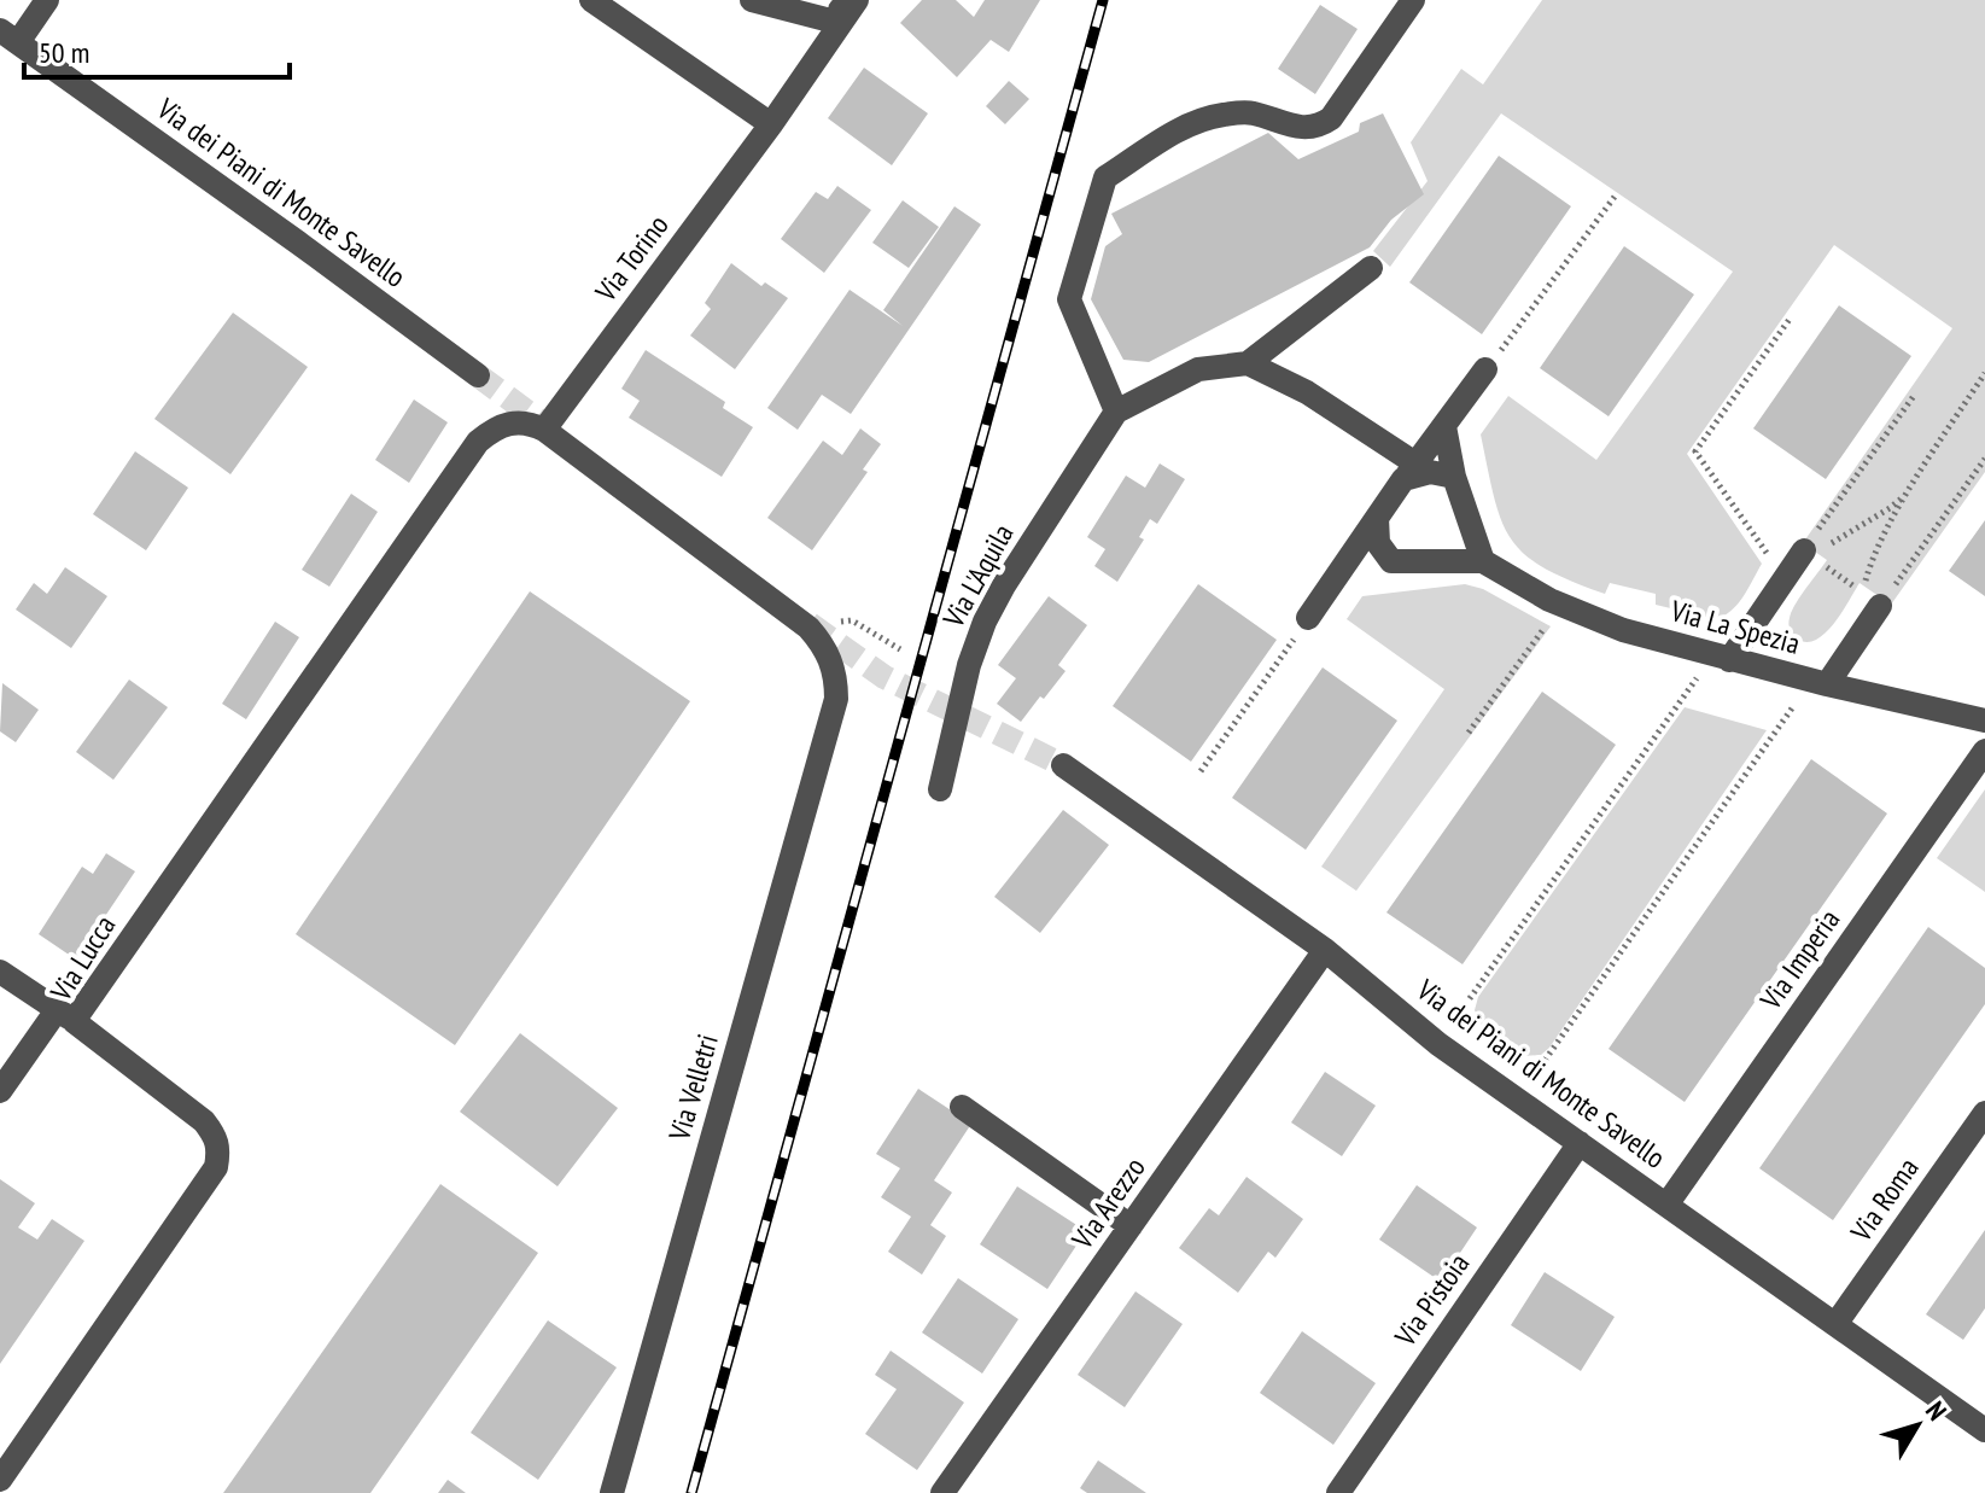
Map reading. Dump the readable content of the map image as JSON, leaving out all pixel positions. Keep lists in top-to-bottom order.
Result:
{
  "streets": {
    "street": [
      "Via dei Piani di Monte Savello",
      "Via Torino",
      "Via L'Aquila",
      "Via La Spezia",
      "Via Lucca",
      "Via Imperia",
      "Via Velletri",
      "Via Roma",
      "Via Arezzo",
      "Via Pistoia"
    ]
  },
  "crossings": [
    ["Via dei Piani di Monte Savello", "Via Imperia"],
    ["Via dei Piani di Monte Savello", "Via Roma"],
    ["Via dei Piani di Monte Savello", "Via Arezzo"],
    ["Via dei Piani di Monte Savello", "Via Pistoia"],
    ["Via Torino", "Via Lucca"],
    ["Via Torino", "Via Velletri"],
    ["Via Lucca", "Via Velletri"]
  ],
  "scale_bar": "50 m",
  "north": "top right"
}
